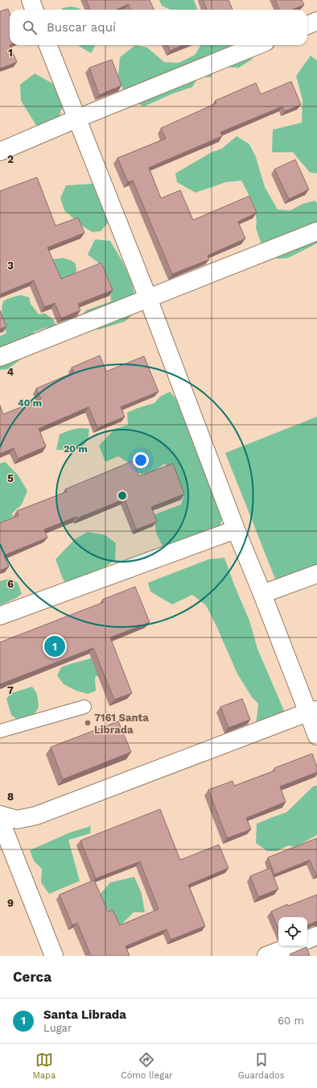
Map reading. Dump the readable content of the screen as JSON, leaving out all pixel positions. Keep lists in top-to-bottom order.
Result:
{
  "places": ["7161 Santa Librada"],
  "page": {
    "search": "Buscar aquí",
    "pins": "1",
    "heading": "Cerca",
    "list": [
      {
        "mark": "1",
        "name": "Santa Librada",
        "note": "Lugar",
        "value": "60 m"
      }
    ],
    "nav": ["Mapa", "Cómo llegar", "Guardados"]
  },
  "grid": {
    "rows": [
      "1",
      "2",
      "3",
      "4",
      "5",
      "6",
      "7",
      "8",
      "9"
    ]
  },
  "rings": ["40 m", "20 m"]
}
